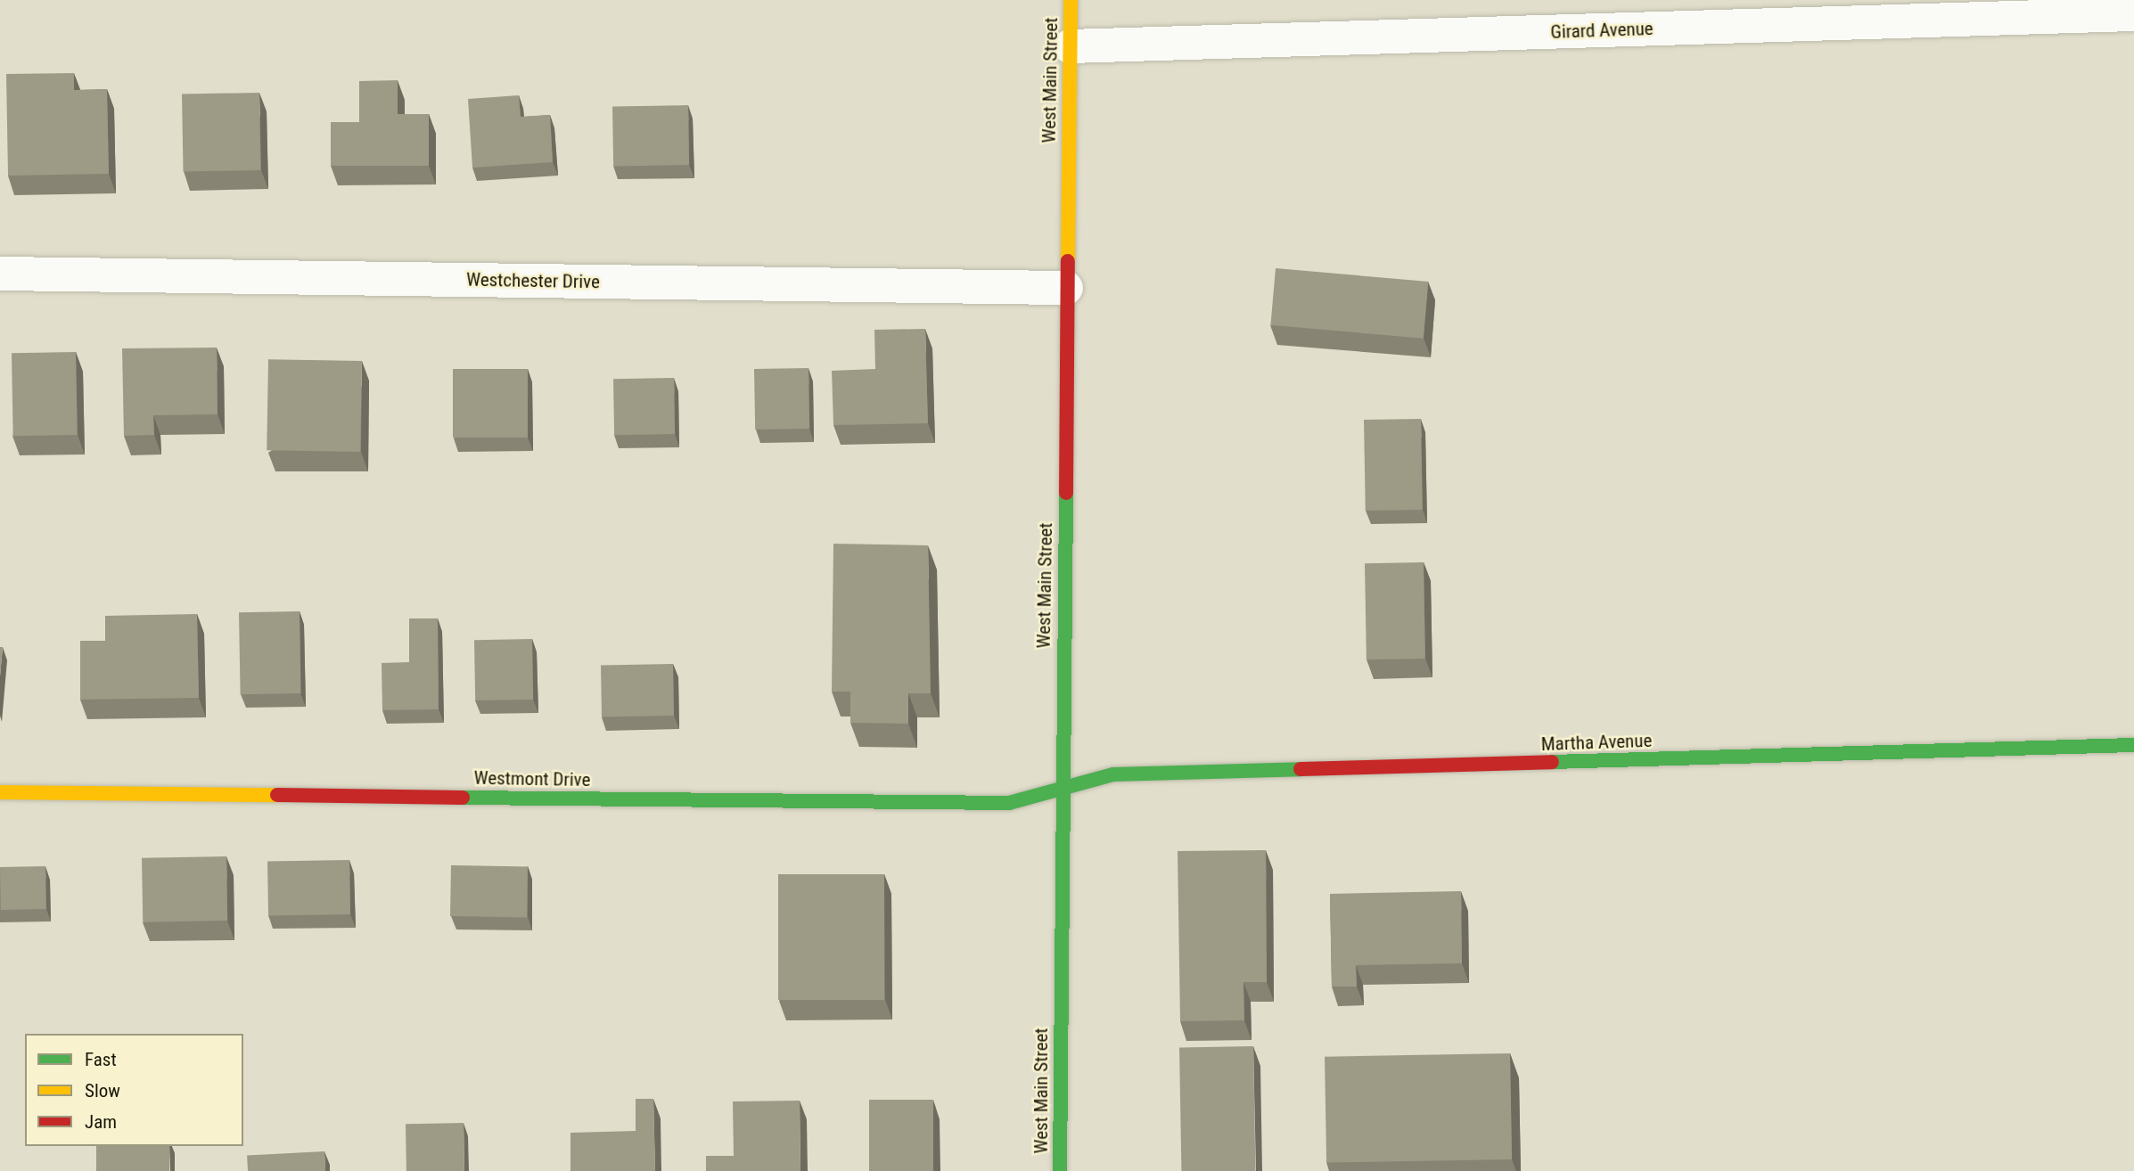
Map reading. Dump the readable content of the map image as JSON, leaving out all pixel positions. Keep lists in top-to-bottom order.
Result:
{
  "streets": {
    "street": [
      "Girard Avenue",
      "West Main Street",
      "Westchester Drive",
      "Martha Avenue",
      "Westmont Drive"
    ]
  },
  "crossings": [
    ["Girard Avenue", "West Main Street"],
    ["West Main Street", "Westchester Drive"],
    ["West Main Street", "Martha Avenue"],
    ["West Main Street", "Westmont Drive"],
    ["Martha Avenue", "Westmont Drive"]
  ],
  "legend": ["Fast", "Slow", "Jam"]
}
